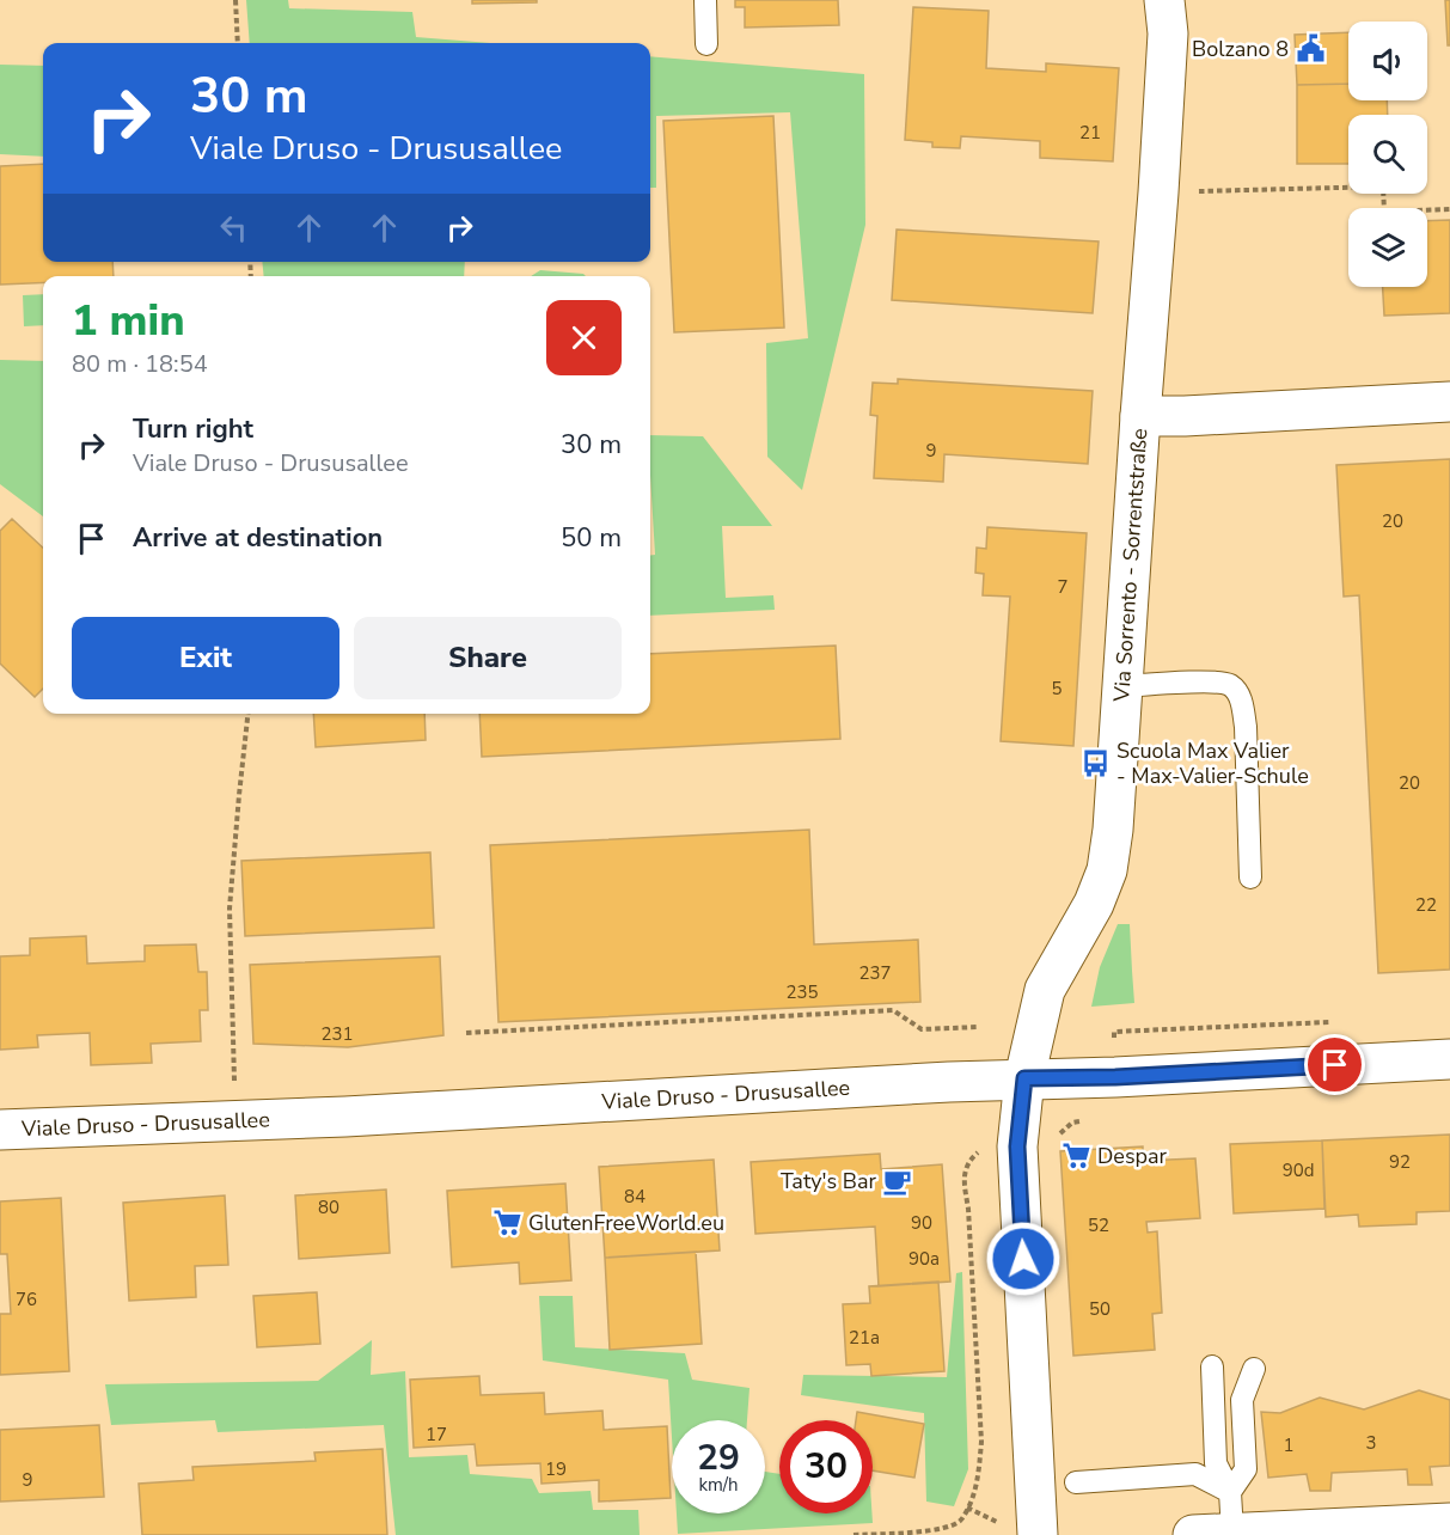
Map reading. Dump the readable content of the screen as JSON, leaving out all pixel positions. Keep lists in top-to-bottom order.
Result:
{
  "streets": {
    "street": ["Via Sorrento - Sorrentstraße", "Viale Druso - Drususallee"]
  },
  "crossings": [
    ["Via Sorrento - Sorrentstraße", "Viale Druso - Drususallee"]
  ],
  "places": {
    "public building": ["Bolzano 8"],
    "bus stop": ["Scuola Max Valier - Max-Valier-Schule"],
    "supermarket": ["Despar", "GlutenFreeWorld.eu"],
    "cafe": ["Taty's Bar"]
  },
  "house_numbers": [
    "21",
    "9",
    "20",
    "7",
    "5",
    "20",
    "22",
    "237",
    "235",
    "231",
    "92",
    "90d",
    "84",
    "80",
    "90",
    "52",
    "90a",
    "76",
    "50",
    "21a",
    "17",
    "3",
    "1",
    "19",
    "9"
  ],
  "page": {
    "turn": ["30 m", "Viale Druso - Drususallee"],
    "heading": ["1 min", "80 m · 18:54"],
    "list": [
      {
        "name": "Turn right",
        "note": "Viale Druso - Drususallee",
        "value": "30 m"
      },
      {
        "name": "Arrive at destination",
        "value": "50 m"
      }
    ],
    "buttons": ["Exit", "Share"],
    "speed": "29 km/h",
    "limit": "30"
  }
}
